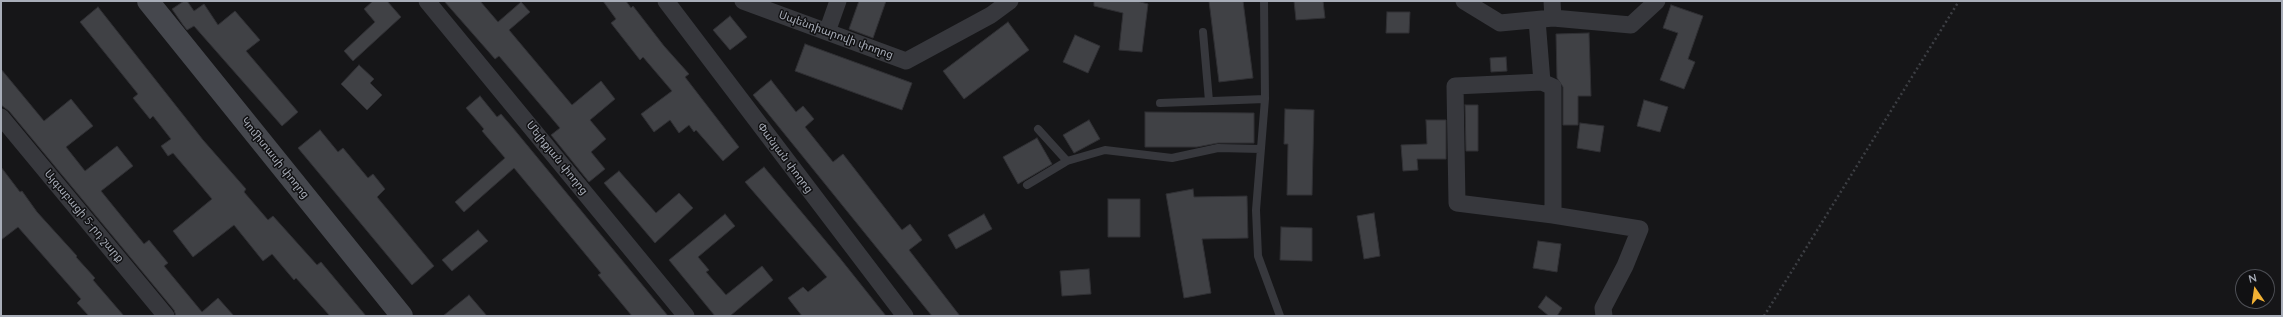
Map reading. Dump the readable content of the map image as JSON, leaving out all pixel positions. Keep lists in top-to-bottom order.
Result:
{
  "streets": {
    "main road": ["Կոմիտասի փողոց"],
    "street": [
      "Սպենդիարովի փողոց",
      "Մելիքյան փողոց",
      "Փանյան փողոց",
      "Այգաբացի 5-րդ շարք"
    ]
  },
  "north": "top"
}
